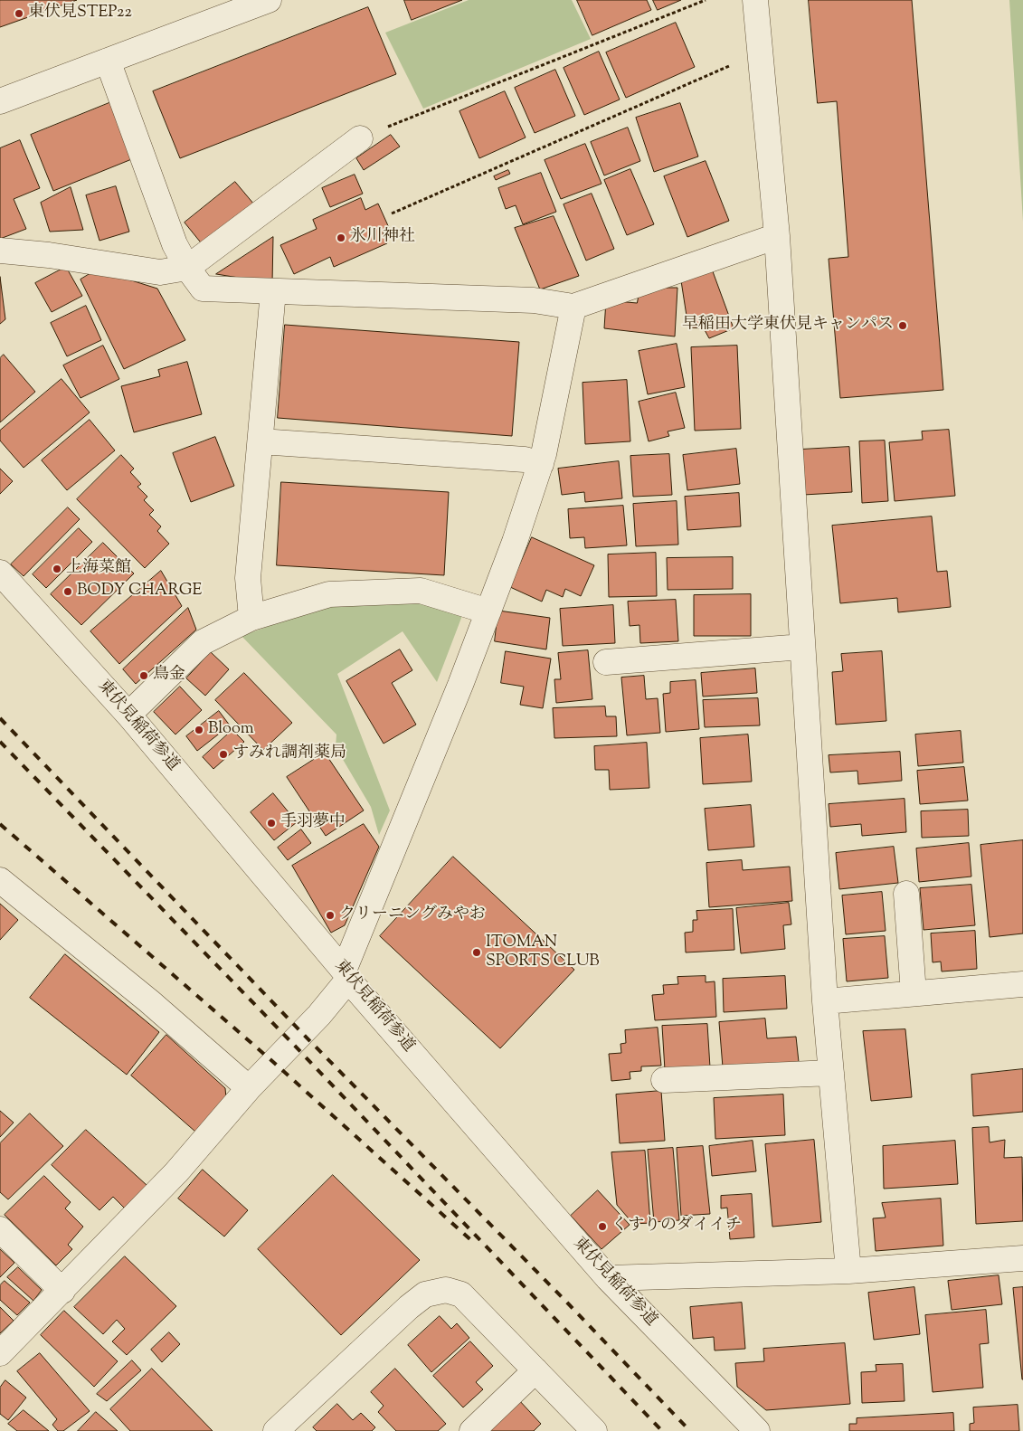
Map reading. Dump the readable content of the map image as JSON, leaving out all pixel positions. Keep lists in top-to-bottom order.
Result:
{
  "streets": {
    "street": ["東伏見稲荷参道"]
  },
  "places": [
    "東伏見STEP22",
    "氷川神社",
    "早稲田大学東伏見キャンパス",
    "上海菜館",
    "BODY CHARGE",
    "鳥金",
    "Bloom",
    "すみれ調剤薬局",
    "手羽夢中",
    "クリーニングみやお",
    "ITOMAN SPORTS CLUB",
    "くすりのダイイチ"
  ]
}
